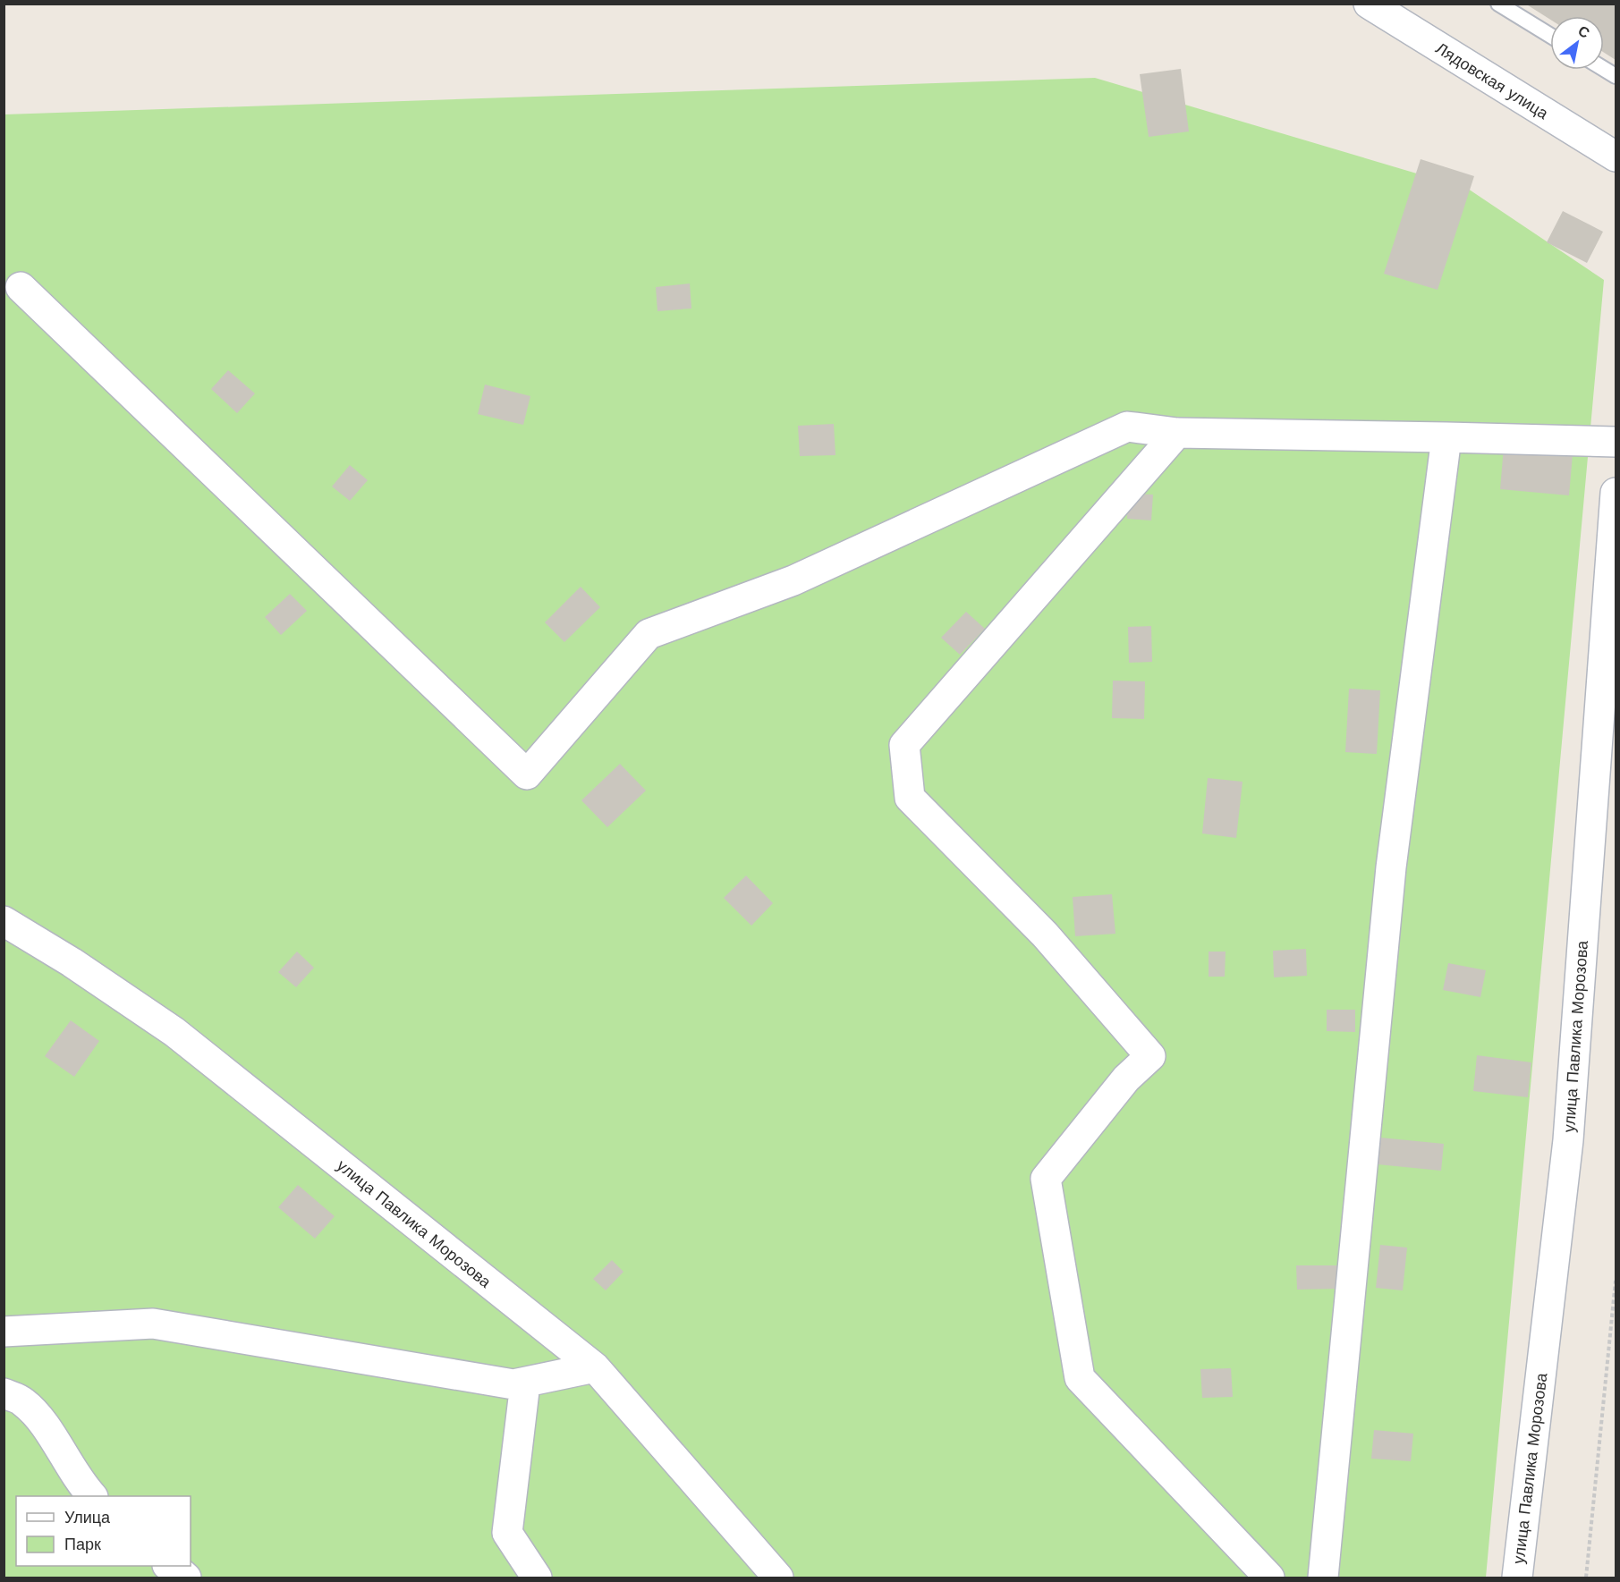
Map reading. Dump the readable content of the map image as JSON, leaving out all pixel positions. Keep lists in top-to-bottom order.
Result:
{
  "streets": {
    "street": ["Лядовская улица", "улица Павлика Морозова"]
  },
  "legend": ["Улица", "Парк"],
  "north": "top right"
}
